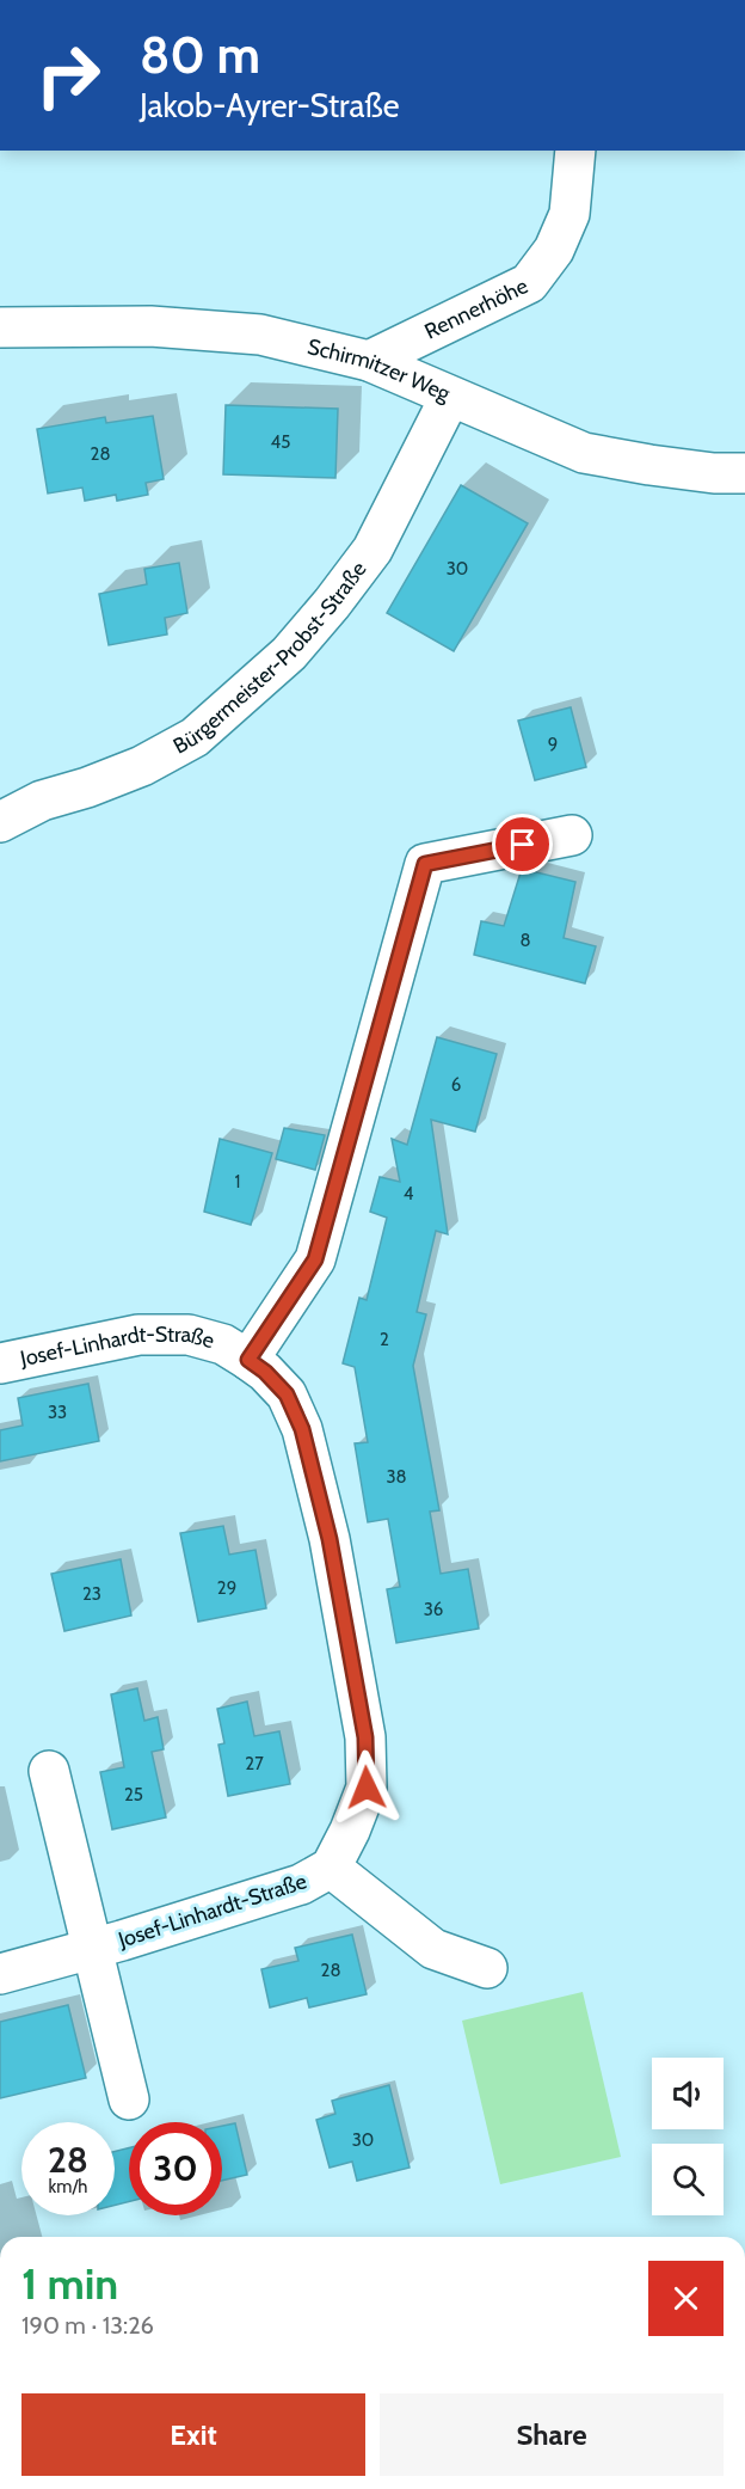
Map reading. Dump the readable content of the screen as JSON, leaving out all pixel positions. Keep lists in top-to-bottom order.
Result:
{
  "streets": {
    "street": [
      "Rennerhöhe",
      "Schirmitzer Weg",
      "Bürgermeister-Probst-Straße",
      "Josef-Linhardt-Straße"
    ]
  },
  "crossings": [
    ["Rennerhöhe", "Schirmitzer Weg"],
    ["Schirmitzer Weg", "Bürgermeister-Probst-Straße"]
  ],
  "house_numbers": [
    "45",
    "28",
    "30",
    "9",
    "8",
    "6",
    "1",
    "4",
    "2",
    "33",
    "38",
    "29",
    "23",
    "36",
    "27",
    "25",
    "28",
    "30"
  ],
  "page": {
    "turn": ["80 m", "Jakob-Ayrer-Straße"],
    "speed": "28 km/h",
    "limit": "30",
    "heading": ["1 min", "190 m · 13:26"],
    "buttons": ["Exit", "Share"]
  }
}
